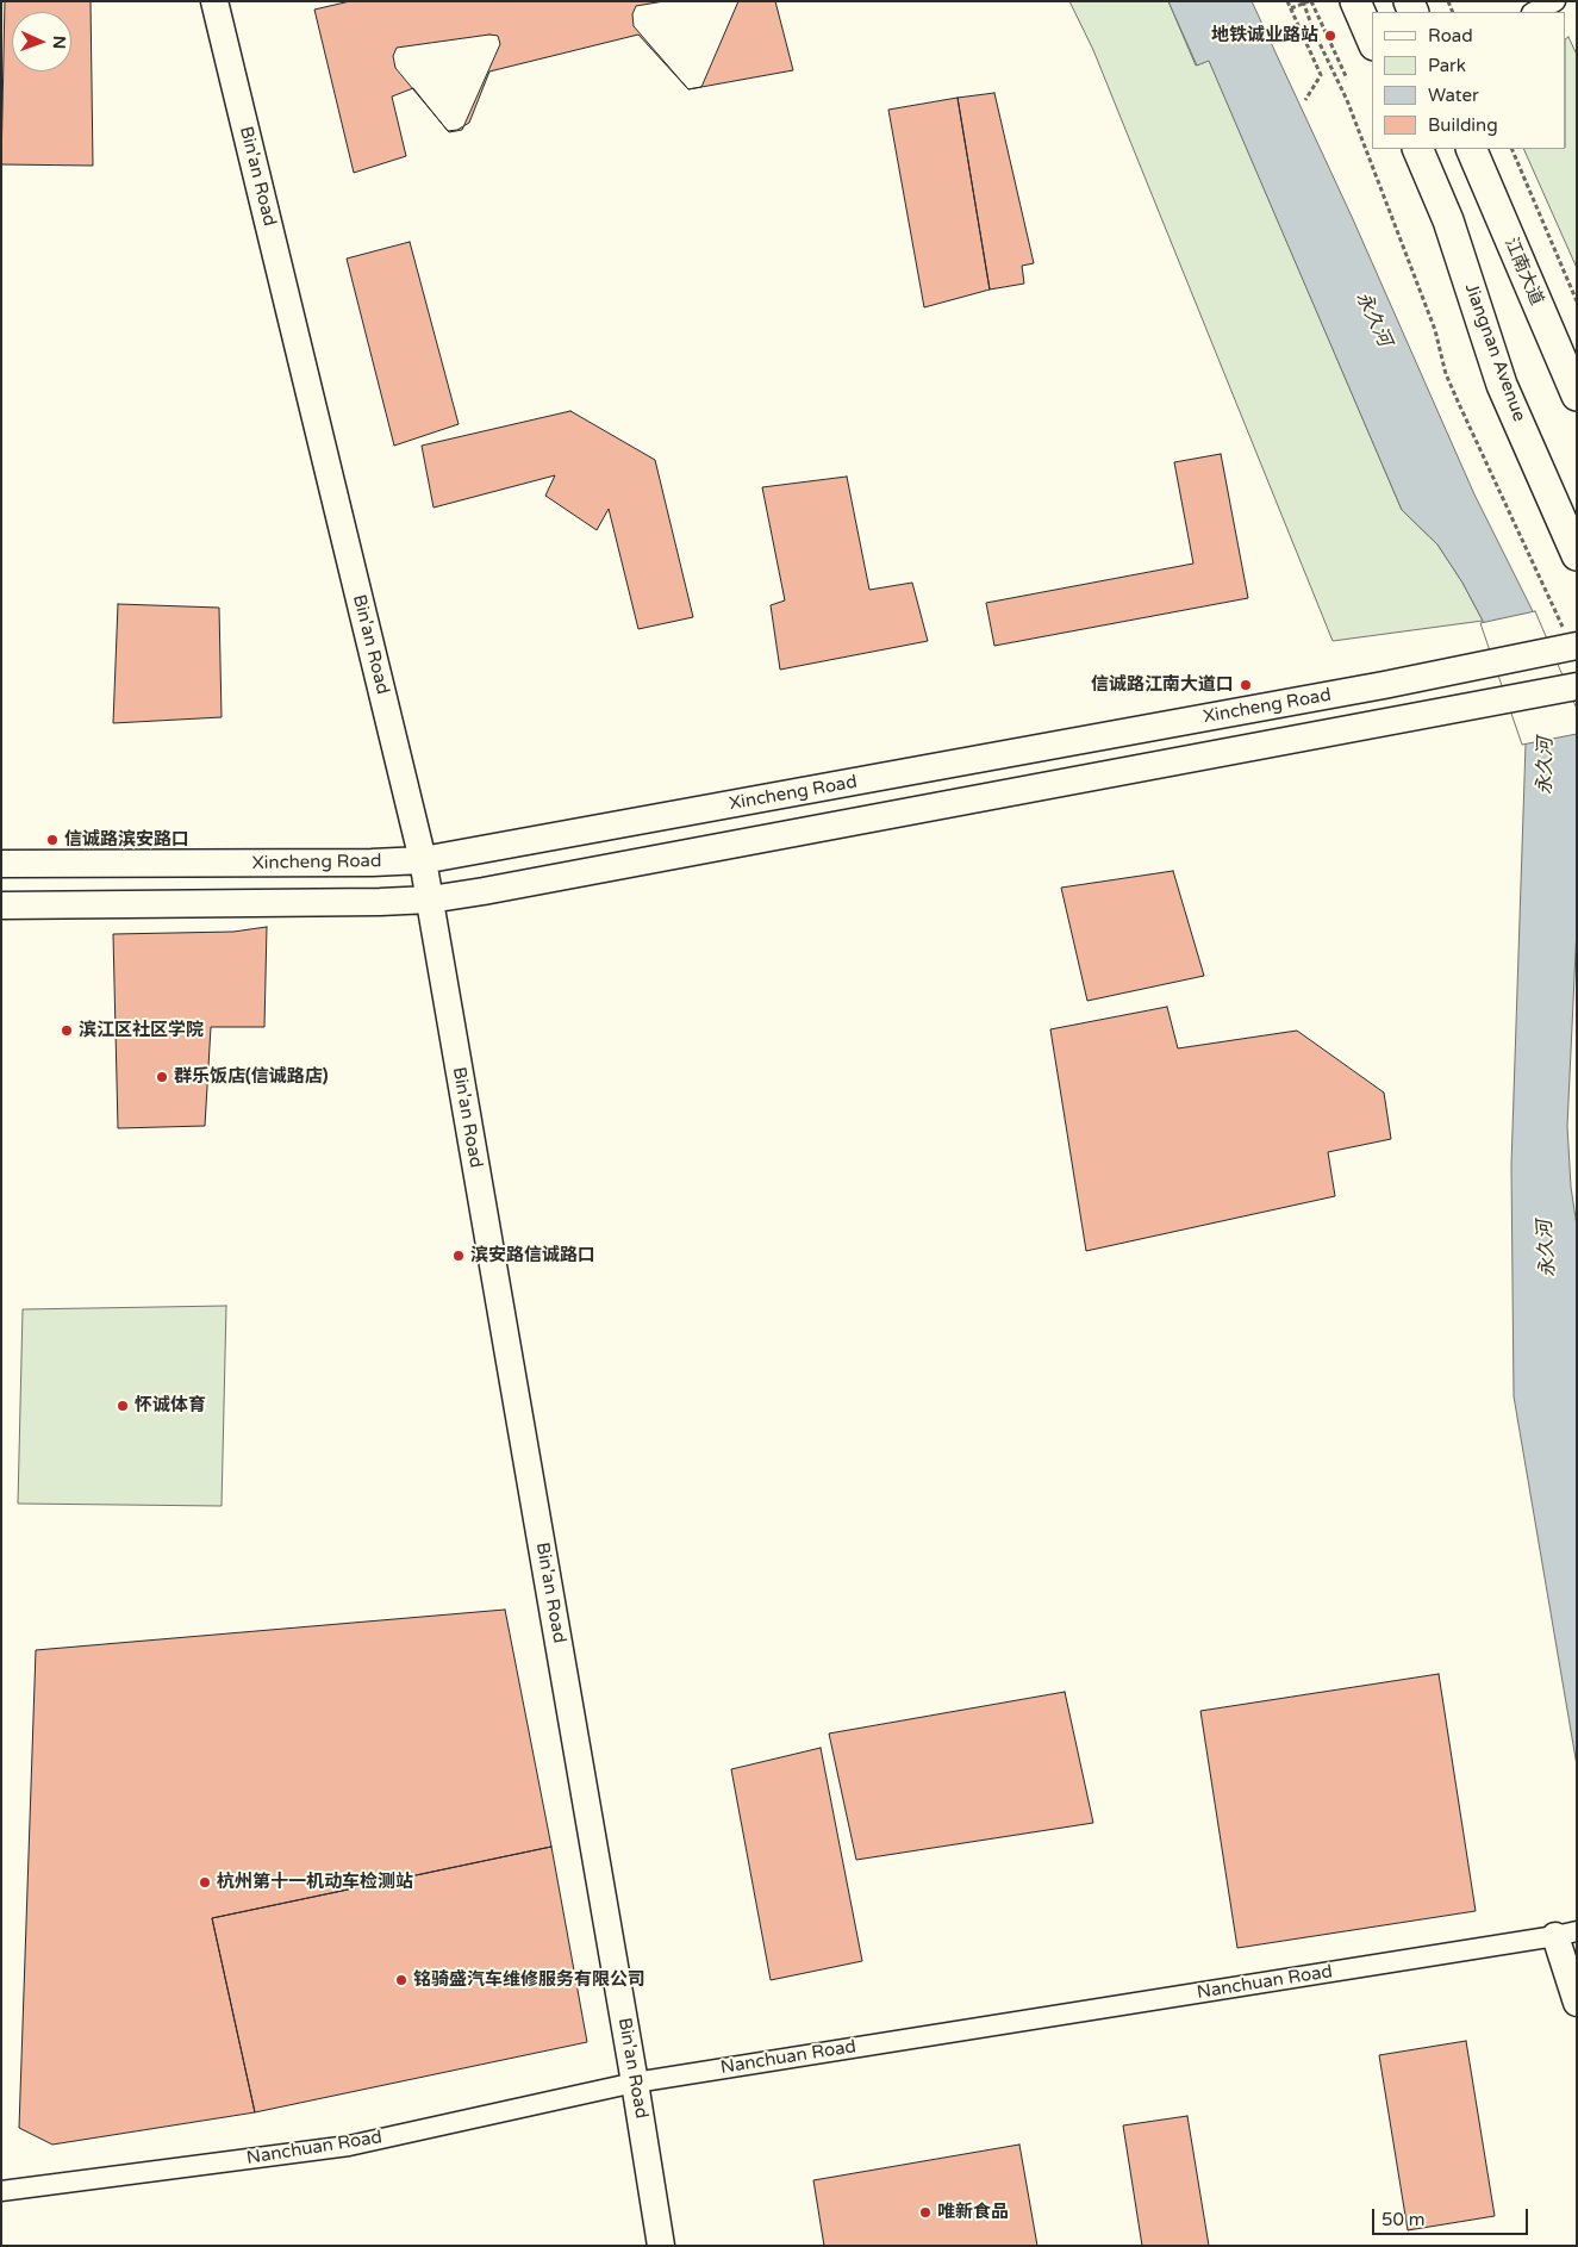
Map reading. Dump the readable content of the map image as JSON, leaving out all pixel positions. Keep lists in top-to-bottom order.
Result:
{
  "streets": {
    "main road": [
      "Bin'an Road",
      "江南大道",
      "Jiangnan Avenue",
      "Xincheng Road"
    ],
    "street": ["Nanchuan Road"]
  },
  "crossings": [
    ["Bin'an Road", "Xincheng Road"],
    ["Bin'an Road", "Nanchuan Road"]
  ],
  "water": ["永久河"],
  "places": [
    "地铁诚业路站",
    "信诚路江南大道口",
    "信诚路滨安路口",
    "滨江区社区学院",
    "群乐饭店(信诚路店)",
    "滨安路信诚路口",
    "怀诚体育",
    "杭州第十一机动车检测站",
    "铭骑盛汽车维修服务有限公司",
    "唯新食品"
  ],
  "legend": [
    "Road",
    "Park",
    "Water",
    "Building"
  ],
  "scale_bar": "50 m",
  "north": "right"
}
